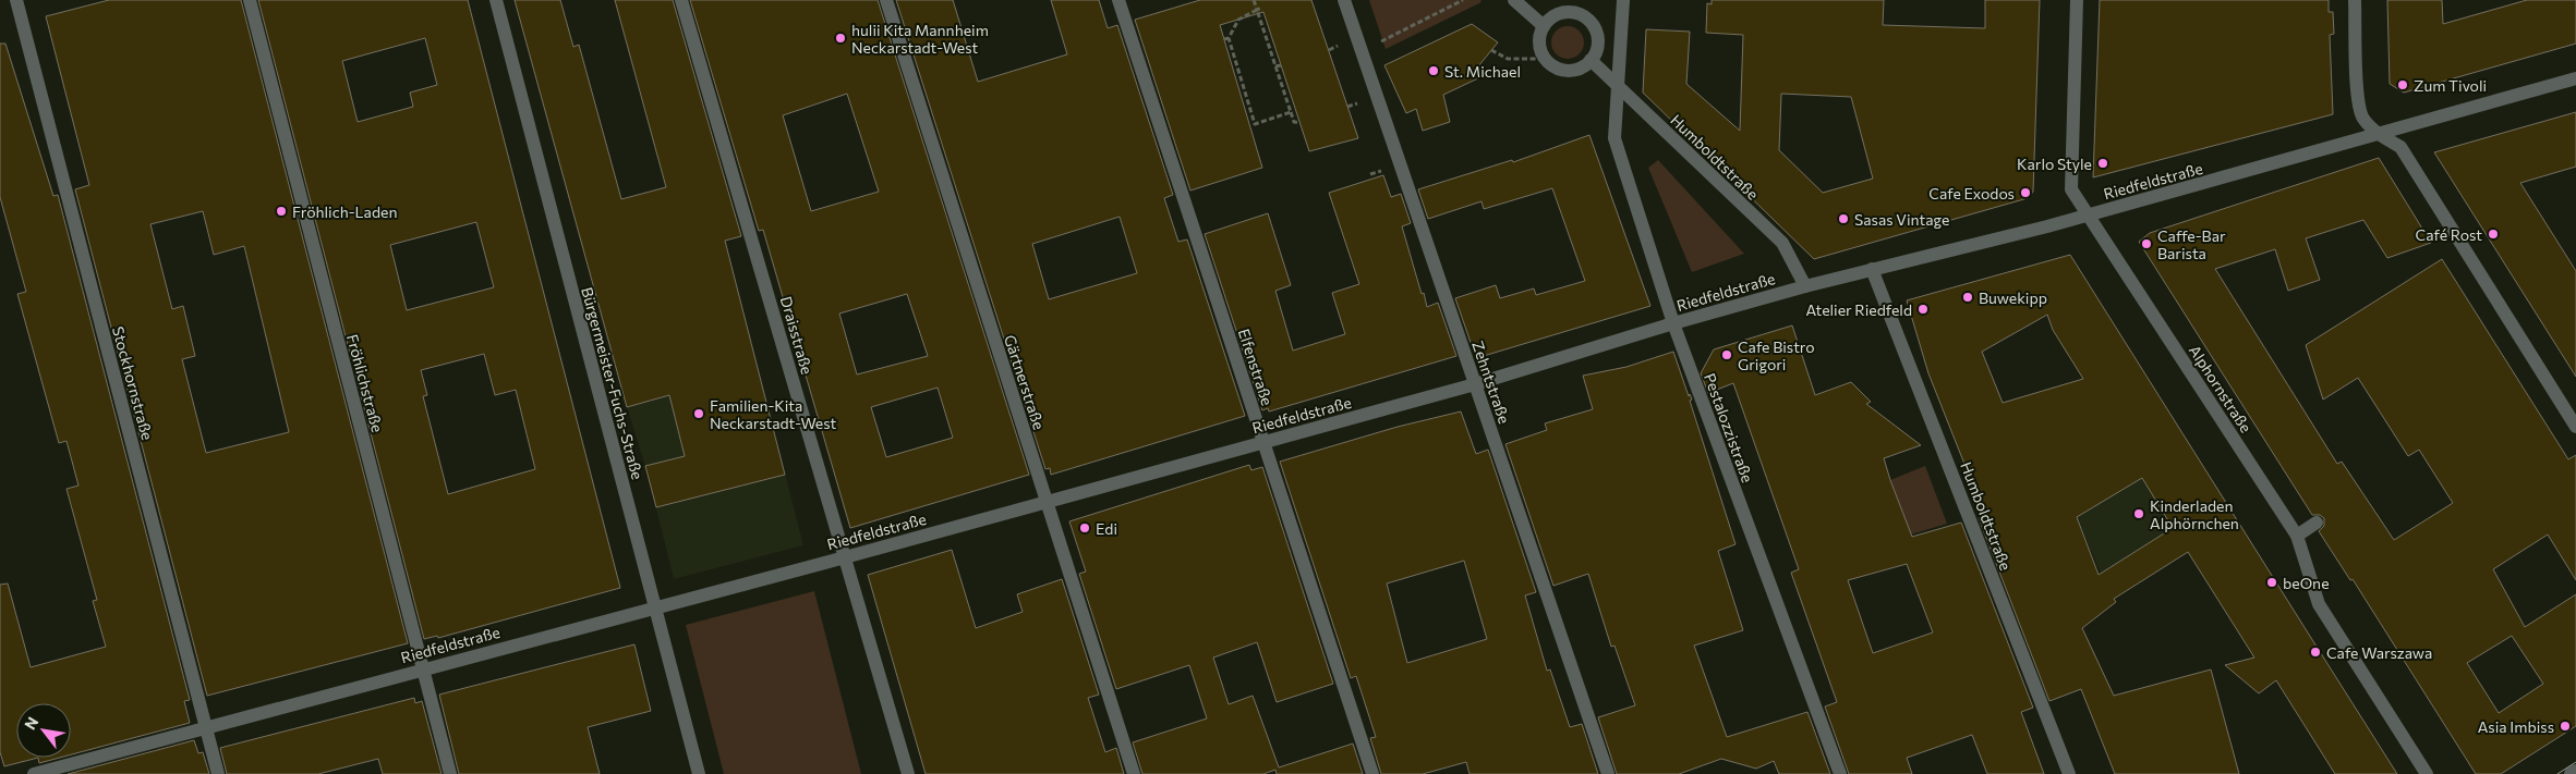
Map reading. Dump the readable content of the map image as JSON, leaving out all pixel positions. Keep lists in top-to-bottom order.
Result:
{
  "streets": {
    "street": [
      "Humboldtstraße",
      "Riedfeldstraße",
      "Draisstraße",
      "Elfenstraße",
      "Gärtnerstraße",
      "Zehntstraße",
      "Stockhornstraße",
      "Fröhlichstraße",
      "Bürgermeister-Fuchs-Straße",
      "Alphornstraße",
      "Pestalozzistraße"
    ]
  },
  "crossings": [
    ["Humboldtstraße", "Riedfeldstraße"],
    ["Humboldtstraße", "Pestalozzistraße"],
    ["Riedfeldstraße", "Draisstraße"],
    ["Riedfeldstraße", "Elfenstraße"],
    ["Riedfeldstraße", "Gärtnerstraße"],
    ["Riedfeldstraße", "Zehntstraße"],
    ["Riedfeldstraße", "Stockhornstraße"],
    ["Riedfeldstraße", "Fröhlichstraße"],
    ["Riedfeldstraße", "Bürgermeister-Fuchs-Straße"],
    ["Riedfeldstraße", "Alphornstraße"],
    ["Riedfeldstraße", "Pestalozzistraße"]
  ],
  "places": [
    "hulii Kita Mannheim Neckarstadt-West",
    "St. Michael",
    "Zum Tivoli",
    "Karlo Style",
    "Cafe Exodos",
    "Fröhlich-Laden",
    "Sasas Vintage",
    "Café Rost",
    "Caffe-Bar Barista",
    "Buwekipp",
    "Atelier Riedfeld",
    "Cafe Bistro Grigori",
    "Familien-Kita Neckarstadt-West",
    "Kinderladen Alphörnchen",
    "Edi",
    "beOne",
    "Cafe Warszawa",
    "Asia Imbiss"
  ],
  "north": "top left"
}
